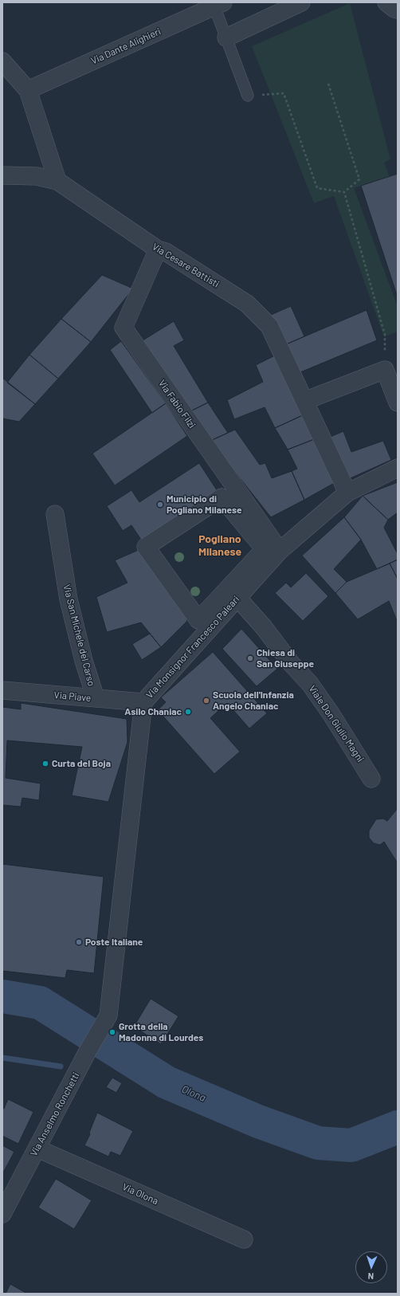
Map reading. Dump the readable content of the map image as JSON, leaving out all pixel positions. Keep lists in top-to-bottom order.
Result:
{
  "streets": {
    "street": [
      "Via Dante Alighieri",
      "Via Cesare Battisti",
      "Via Fabio Filzi",
      "Via San Michele del Carso",
      "Via Monsignor Francesco Paleari",
      "Via Piave",
      "Viale Don Giulio Magni",
      "Via Anselmo Ronchetti",
      "Via Olona"
    ]
  },
  "crossings": [
    ["Via Cesare Battisti", "Via Fabio Filzi"],
    ["Via Cesare Battisti", "Via Monsignor Francesco Paleari"],
    ["Via Fabio Filzi", "Via Monsignor Francesco Paleari"],
    ["Via San Michele del Carso", "Via Piave"],
    ["Via Monsignor Francesco Paleari", "Via Piave"],
    ["Via Monsignor Francesco Paleari", "Viale Don Giulio Magni"],
    ["Via Monsignor Francesco Paleari", "Via Anselmo Ronchetti"],
    ["Via Anselmo Ronchetti", "Via Olona"]
  ],
  "districts": ["Pogliano Milanese"],
  "water": ["Olona"],
  "places": [
    "Municipio di Pogliano Milanese",
    "Chiesa di San Giuseppe",
    "Scuola dell'Infanzia Angelo Chaniac",
    "Asilo Chaniac",
    "Curta del Boja",
    "Poste Italiane",
    "Grotta della Madonna di Lourdes"
  ],
  "north": "bottom"
}
